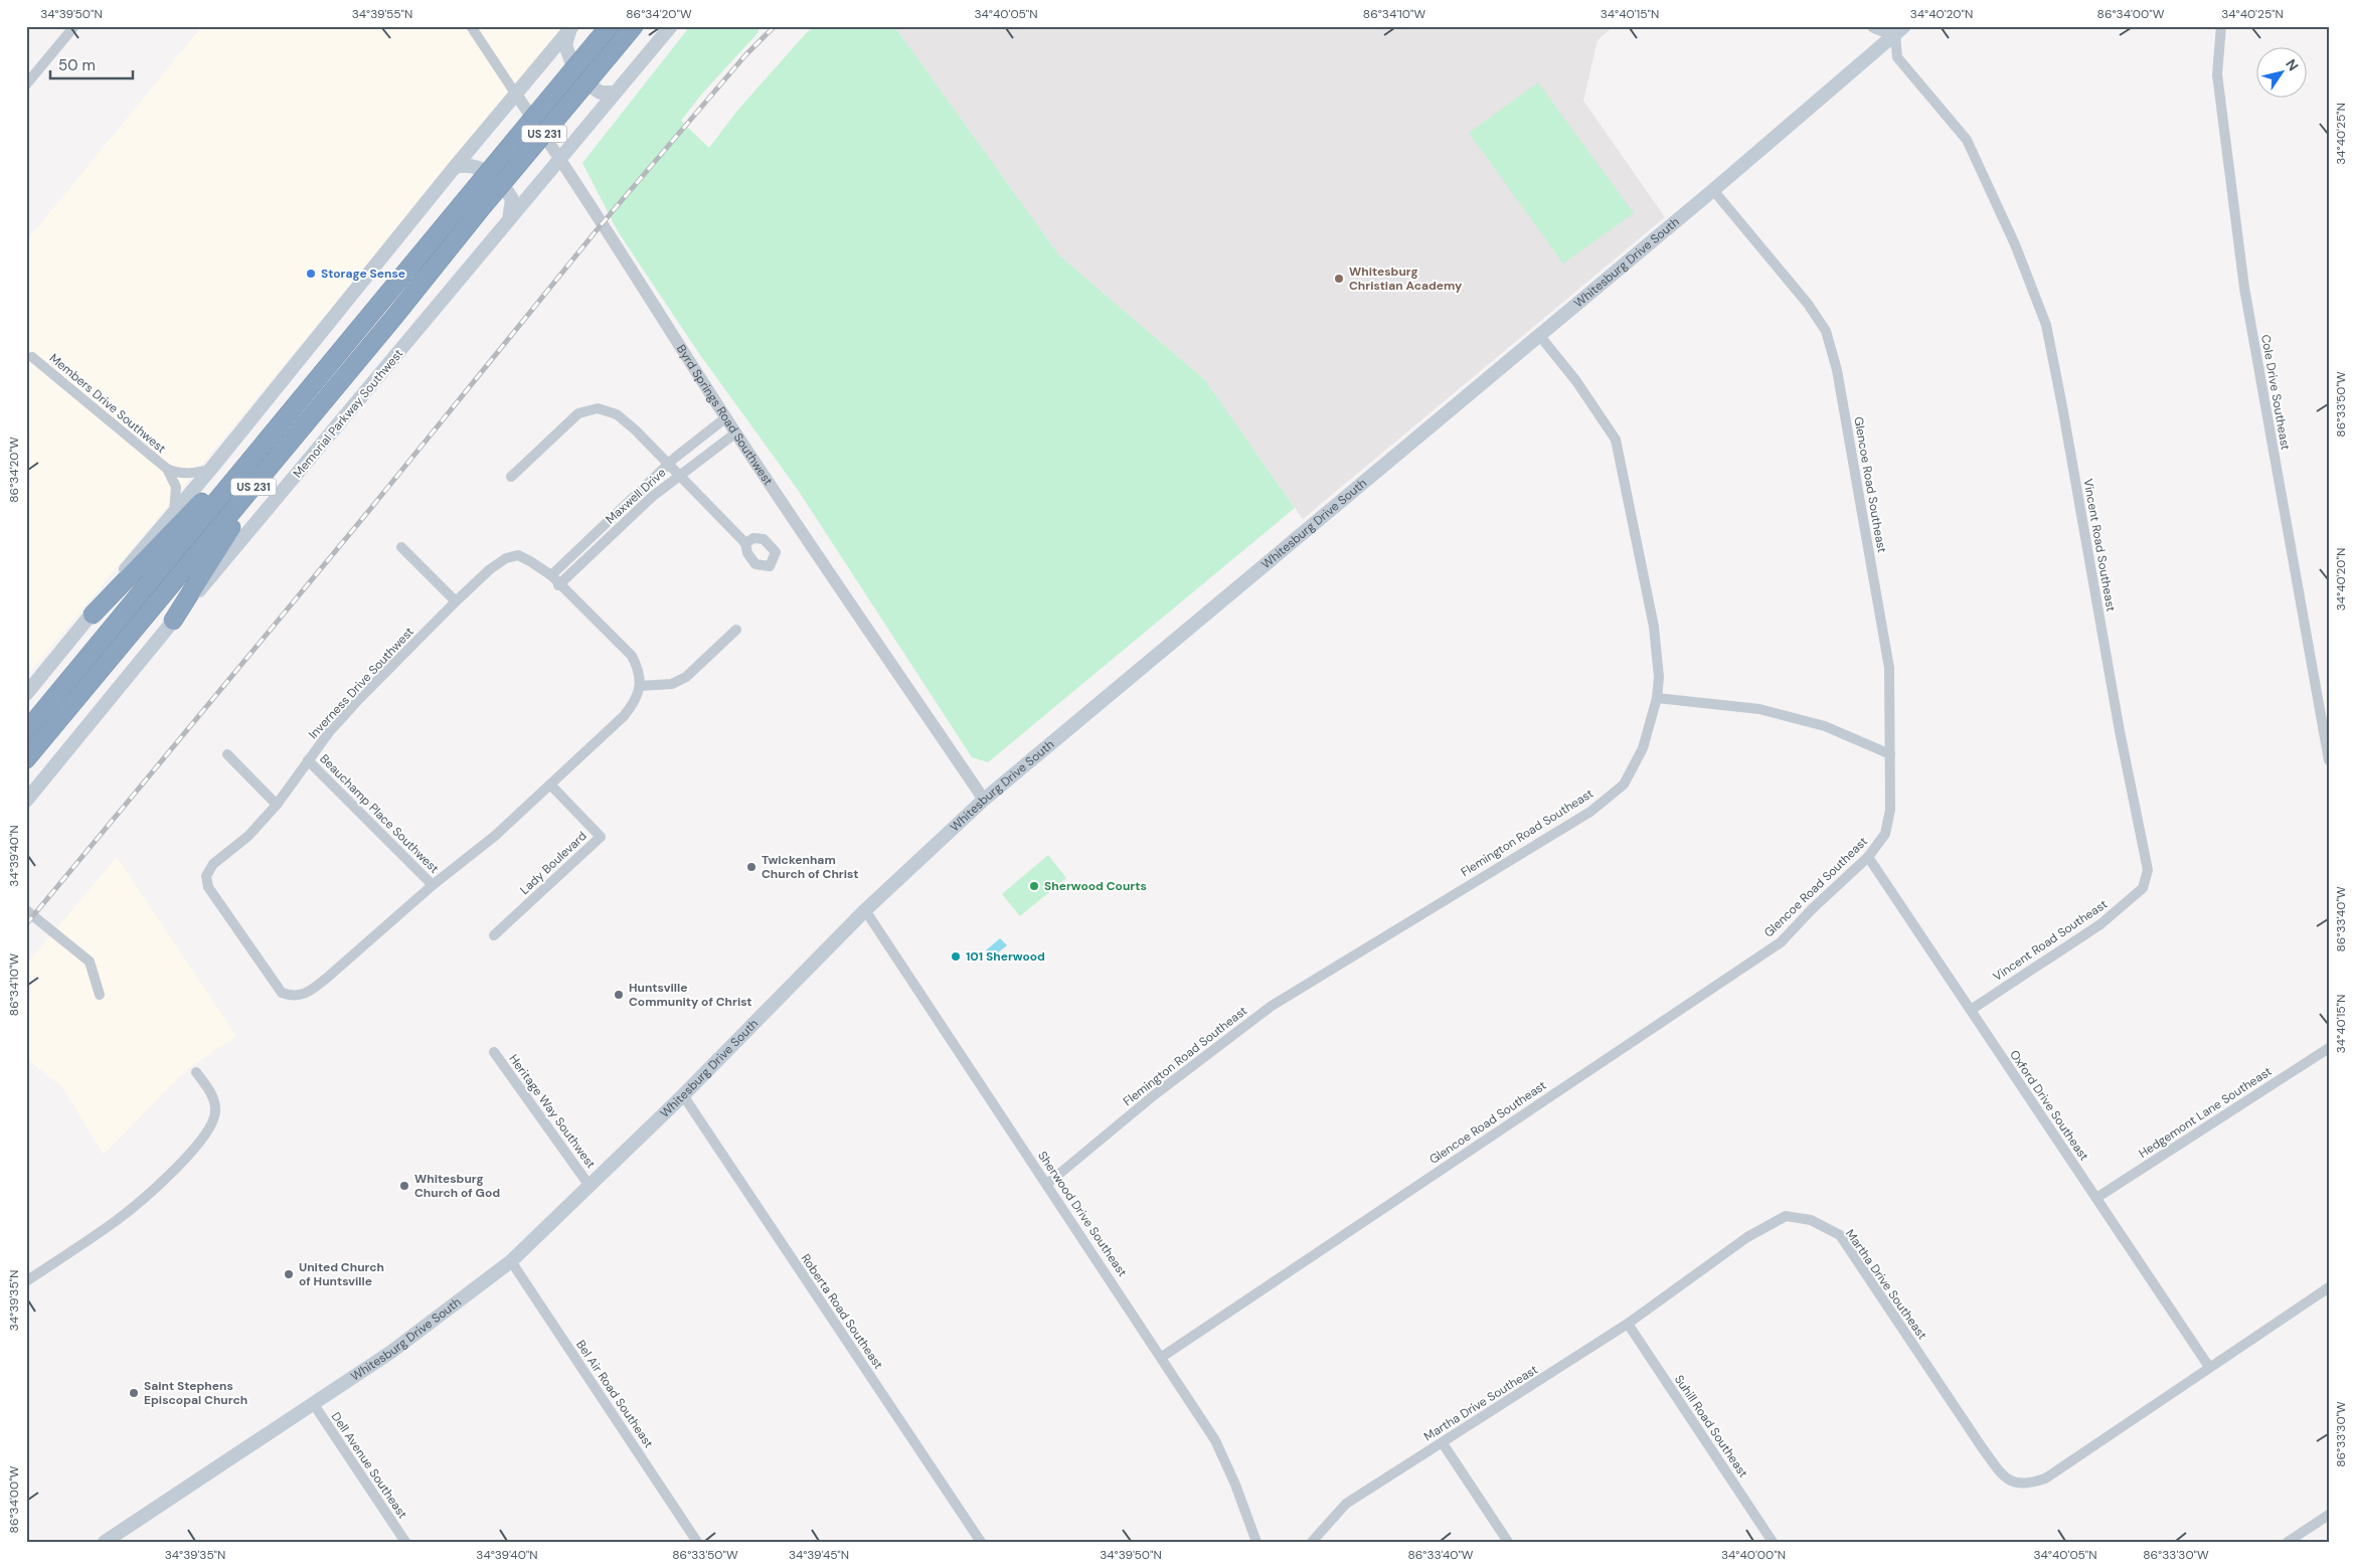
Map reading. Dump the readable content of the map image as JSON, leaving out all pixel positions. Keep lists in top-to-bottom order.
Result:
{
  "streets": {
    "highway": ["US 231", "Memorial Parkway Southwest"],
    "main road": ["Whitesburg Drive South"],
    "street": [
      "Cole Drive Southeast",
      "Members Drive Southwest",
      "Byrd Springs Road Southwest",
      "Glencoe Road Southeast",
      "Maxwell Drive",
      "Vincent Road Southeast",
      "Inverness Drive Southwest",
      "Beauchamp Place Southwest",
      "Flemington Road Southeast",
      "Lady Boulevard",
      "Oxford Drive Southeast",
      "Heritage Way Southwest",
      "Hedgemont Lane Southeast",
      "Sherwood Drive Southeast",
      "Martha Drive Southeast",
      "Roberta Road Southeast",
      "Bel Air Road Southeast",
      "Suhill Road Southeast",
      "Dell Avenue Southeast"
    ]
  },
  "crossings": [
    ["Whitesburg Drive South", "Byrd Springs Road Southwest"],
    ["Whitesburg Drive South", "Glencoe Road Southeast"],
    ["Whitesburg Drive South", "Vincent Road Southeast"],
    ["Whitesburg Drive South", "Flemington Road Southeast"],
    ["Whitesburg Drive South", "Heritage Way Southwest"],
    ["Whitesburg Drive South", "Sherwood Drive Southeast"],
    ["Whitesburg Drive South", "Roberta Road Southeast"],
    ["Whitesburg Drive South", "Bel Air Road Southeast"],
    ["Whitesburg Drive South", "Dell Avenue Southeast"],
    ["Memorial Parkway Southwest", "Byrd Springs Road Southwest"],
    ["Byrd Springs Road Southwest", "Maxwell Drive"],
    ["Glencoe Road Southeast", "Oxford Drive Southeast"],
    ["Glencoe Road Southeast", "Sherwood Drive Southeast"],
    ["Maxwell Drive", "Inverness Drive Southwest"],
    ["Vincent Road Southeast", "Oxford Drive Southeast"],
    ["Inverness Drive Southwest", "Beauchamp Place Southwest"],
    ["Inverness Drive Southwest", "Lady Boulevard"],
    ["Flemington Road Southeast", "Sherwood Drive Southeast"],
    ["Oxford Drive Southeast", "Hedgemont Lane Southeast"],
    ["Oxford Drive Southeast", "Martha Drive Southeast"],
    ["Martha Drive Southeast", "Suhill Road Southeast"]
  ],
  "places": [
    "Storage Sense",
    "Whitesburg Christian Academy",
    "Twickenham Church of Christ",
    "Sherwood Courts",
    "101 Sherwood",
    "Huntsville Community of Christ",
    "Whitesburg Church of God",
    "United Church of Huntsville",
    "Saint Stephens Episcopal Church"
  ],
  "scale_bar": "50 m",
  "north": "top right",
  "coordinates": [
    "34°39'50\"N",
    "34°39'55\"N",
    "86°34'20\"W",
    "34°40'05\"N",
    "86°34'10\"W",
    "34°40'15\"N",
    "34°40'20\"N",
    "86°34'00\"W",
    "34°40'25\"N",
    "86°33'50\"W",
    "34°39'40\"N",
    "86°33'40\"W",
    "34°39'35\"N",
    "86°33'30\"W",
    "34°39'45\"N",
    "34°40'00\"N"
  ]
}
